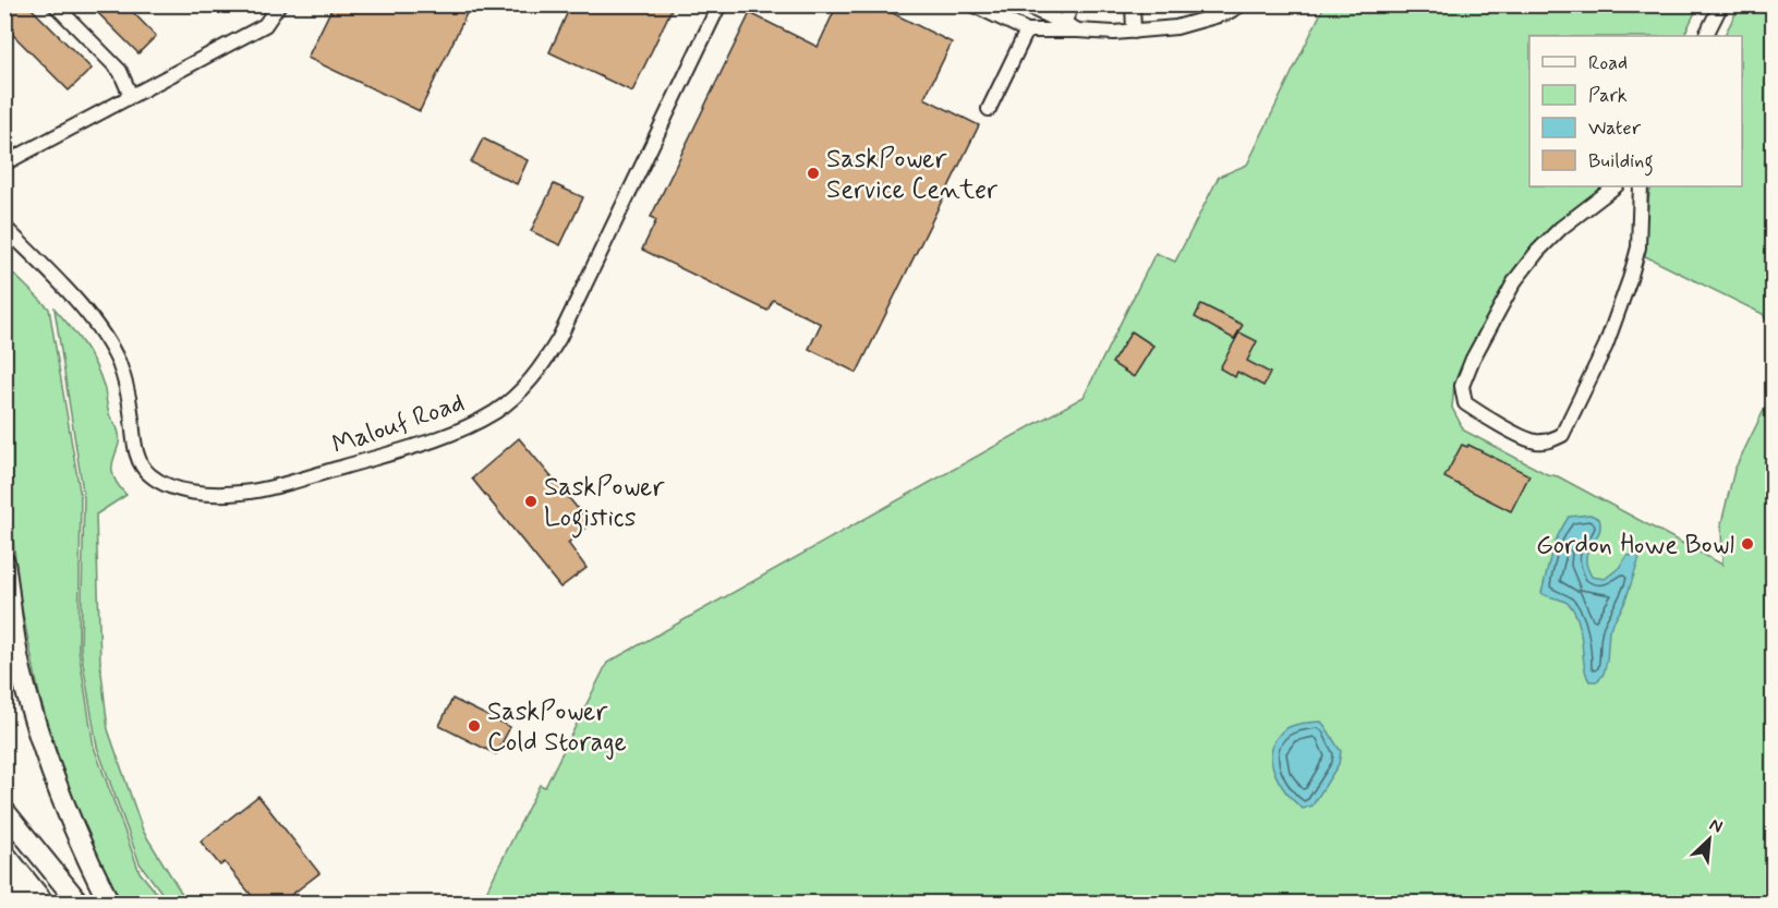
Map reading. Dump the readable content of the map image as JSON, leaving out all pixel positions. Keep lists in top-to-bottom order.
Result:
{
  "streets": {
    "street": ["Malouf Road"]
  },
  "places": [
    "SaskPower Service Center",
    "SaskPower Logistics",
    "Gordon Howe Bowl",
    "SaskPower Cold Storage"
  ],
  "legend": [
    "Road",
    "Park",
    "Water",
    "Building"
  ],
  "north": "top right"
}
